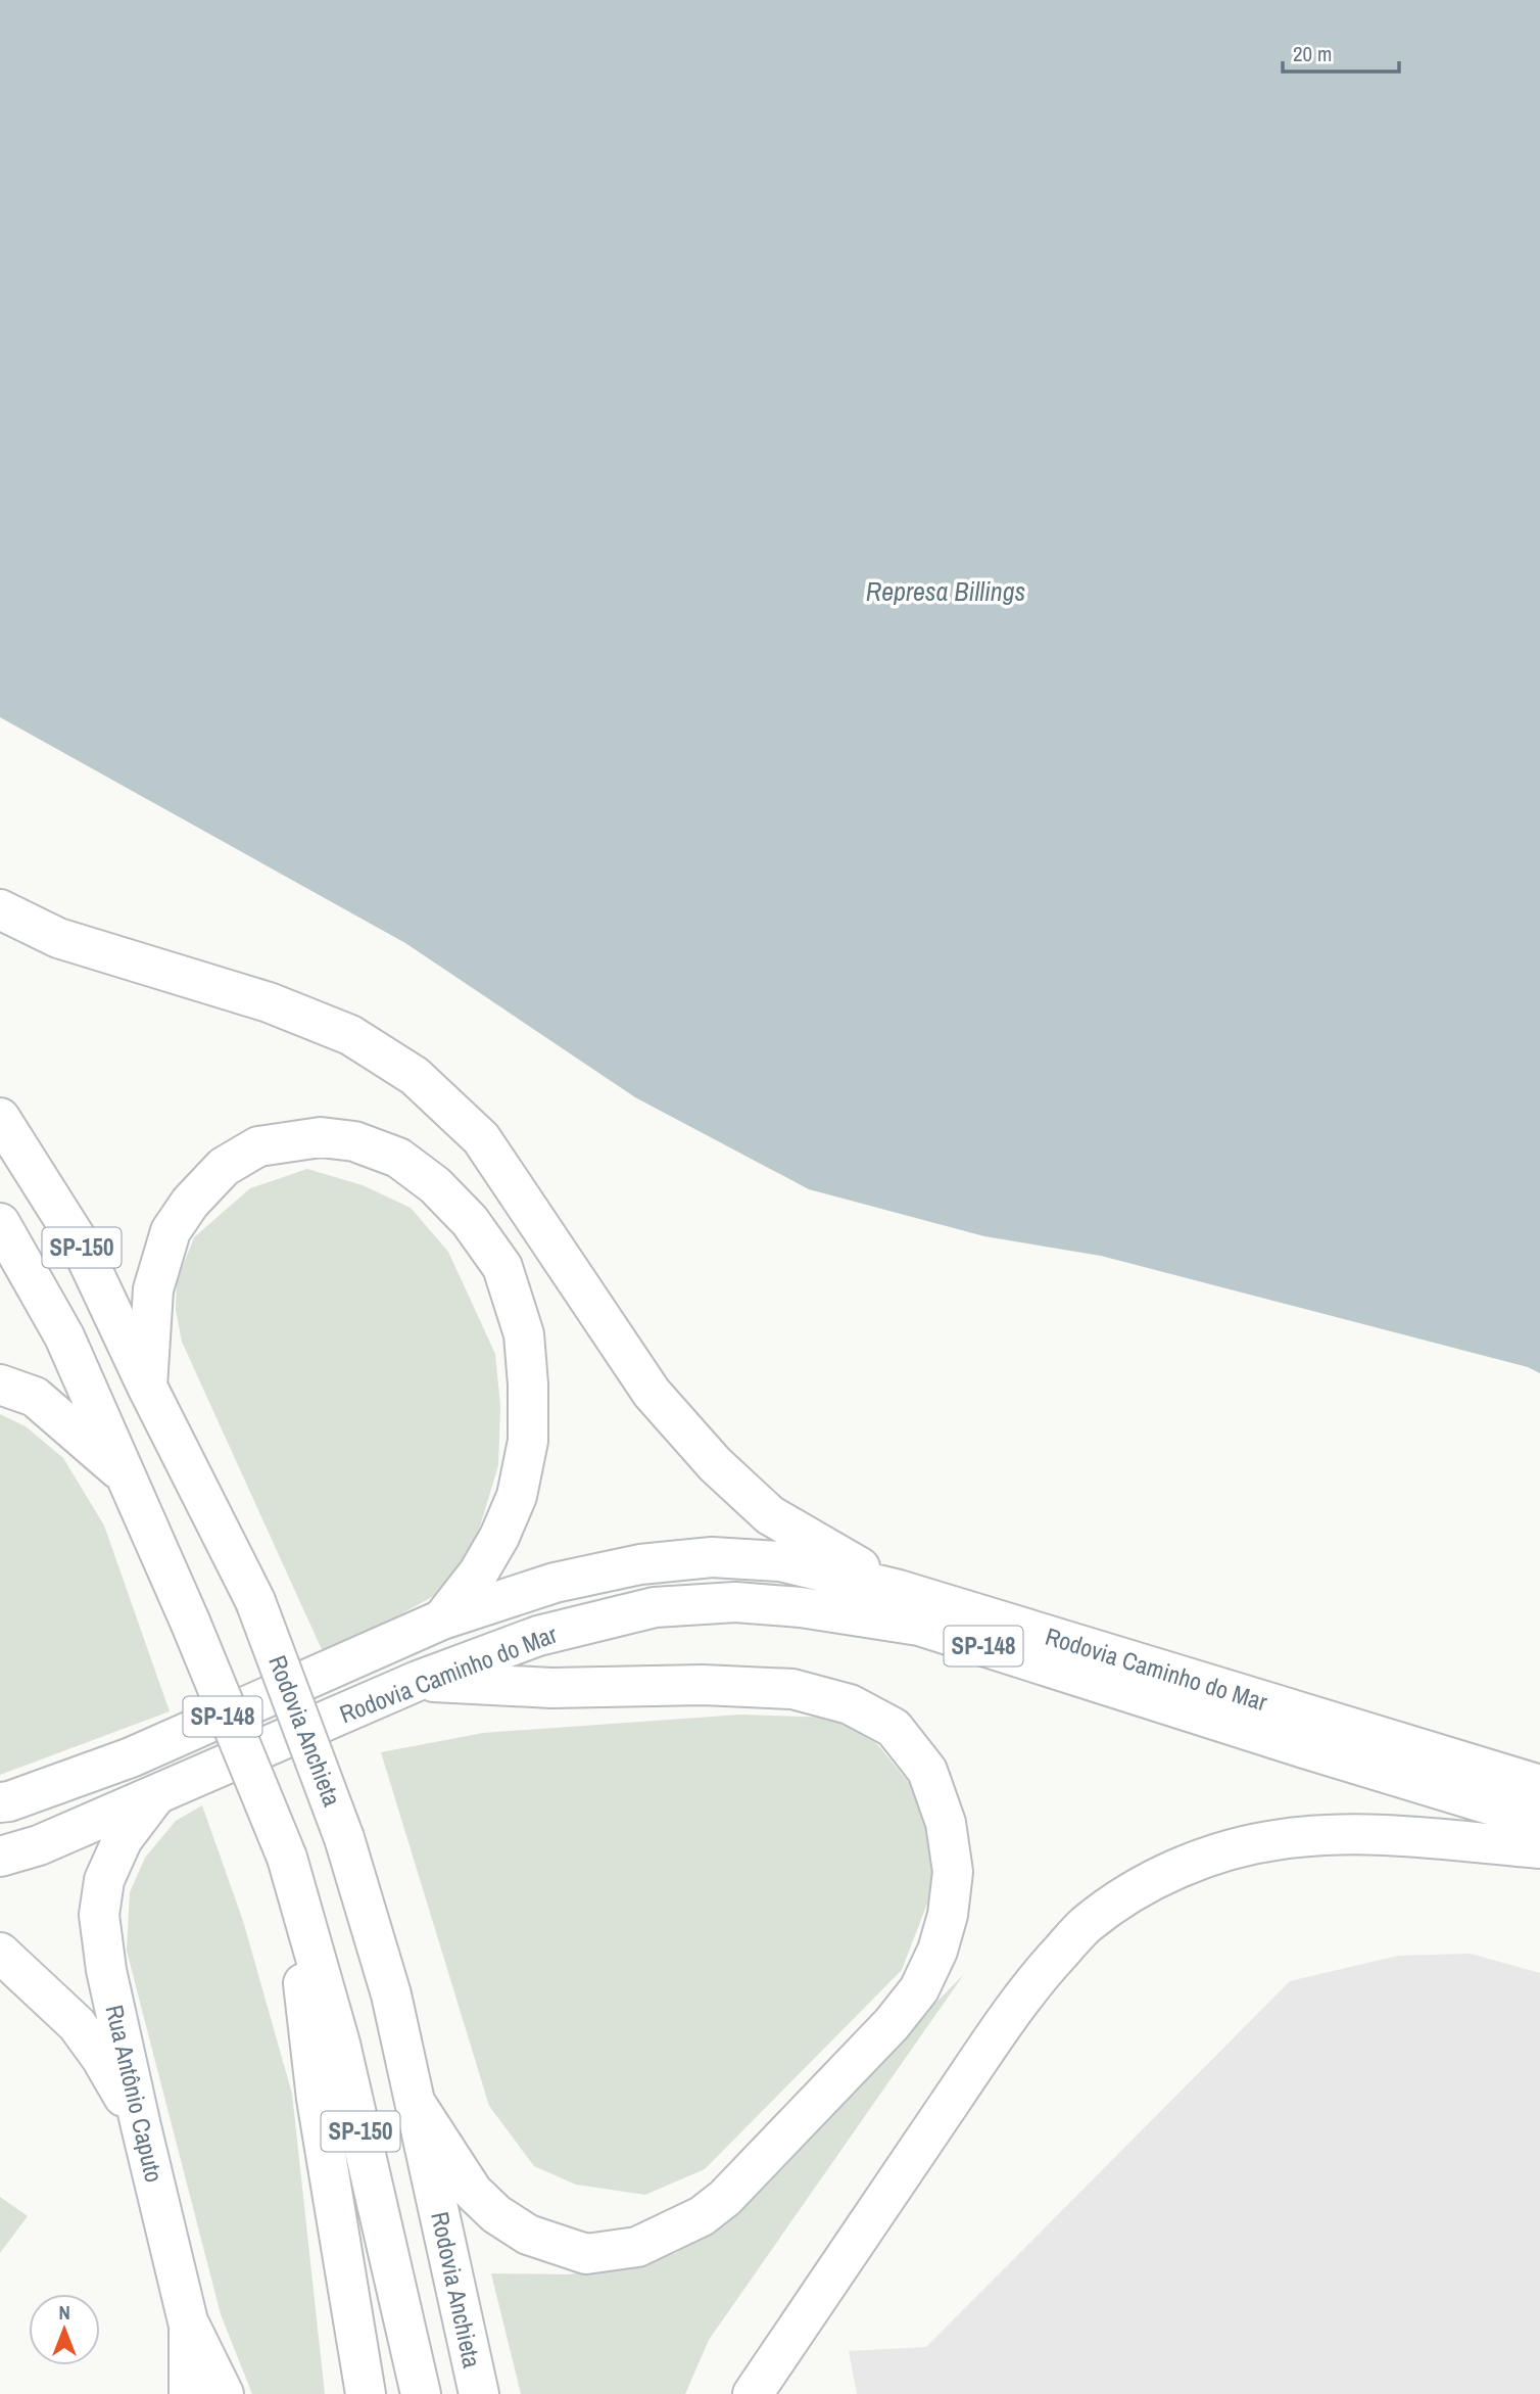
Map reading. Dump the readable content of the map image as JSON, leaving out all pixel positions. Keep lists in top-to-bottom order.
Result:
{
  "streets": {
    "main road": [
      "SP-150",
      "SP-148",
      "Rodovia Caminho do Mar",
      "Rodovia Anchieta",
      "Rua Antônio Caputo"
    ]
  },
  "crossings": [
    ["SP-148", "Rodovia Caminho do Mar"],
    ["SP-148", "Rua Antônio Caputo"],
    ["Rodovia Caminho do Mar", "Rua Antônio Caputo"]
  ],
  "water": ["Represa Billings"],
  "scale_bar": "20 m",
  "north": "top"
}
